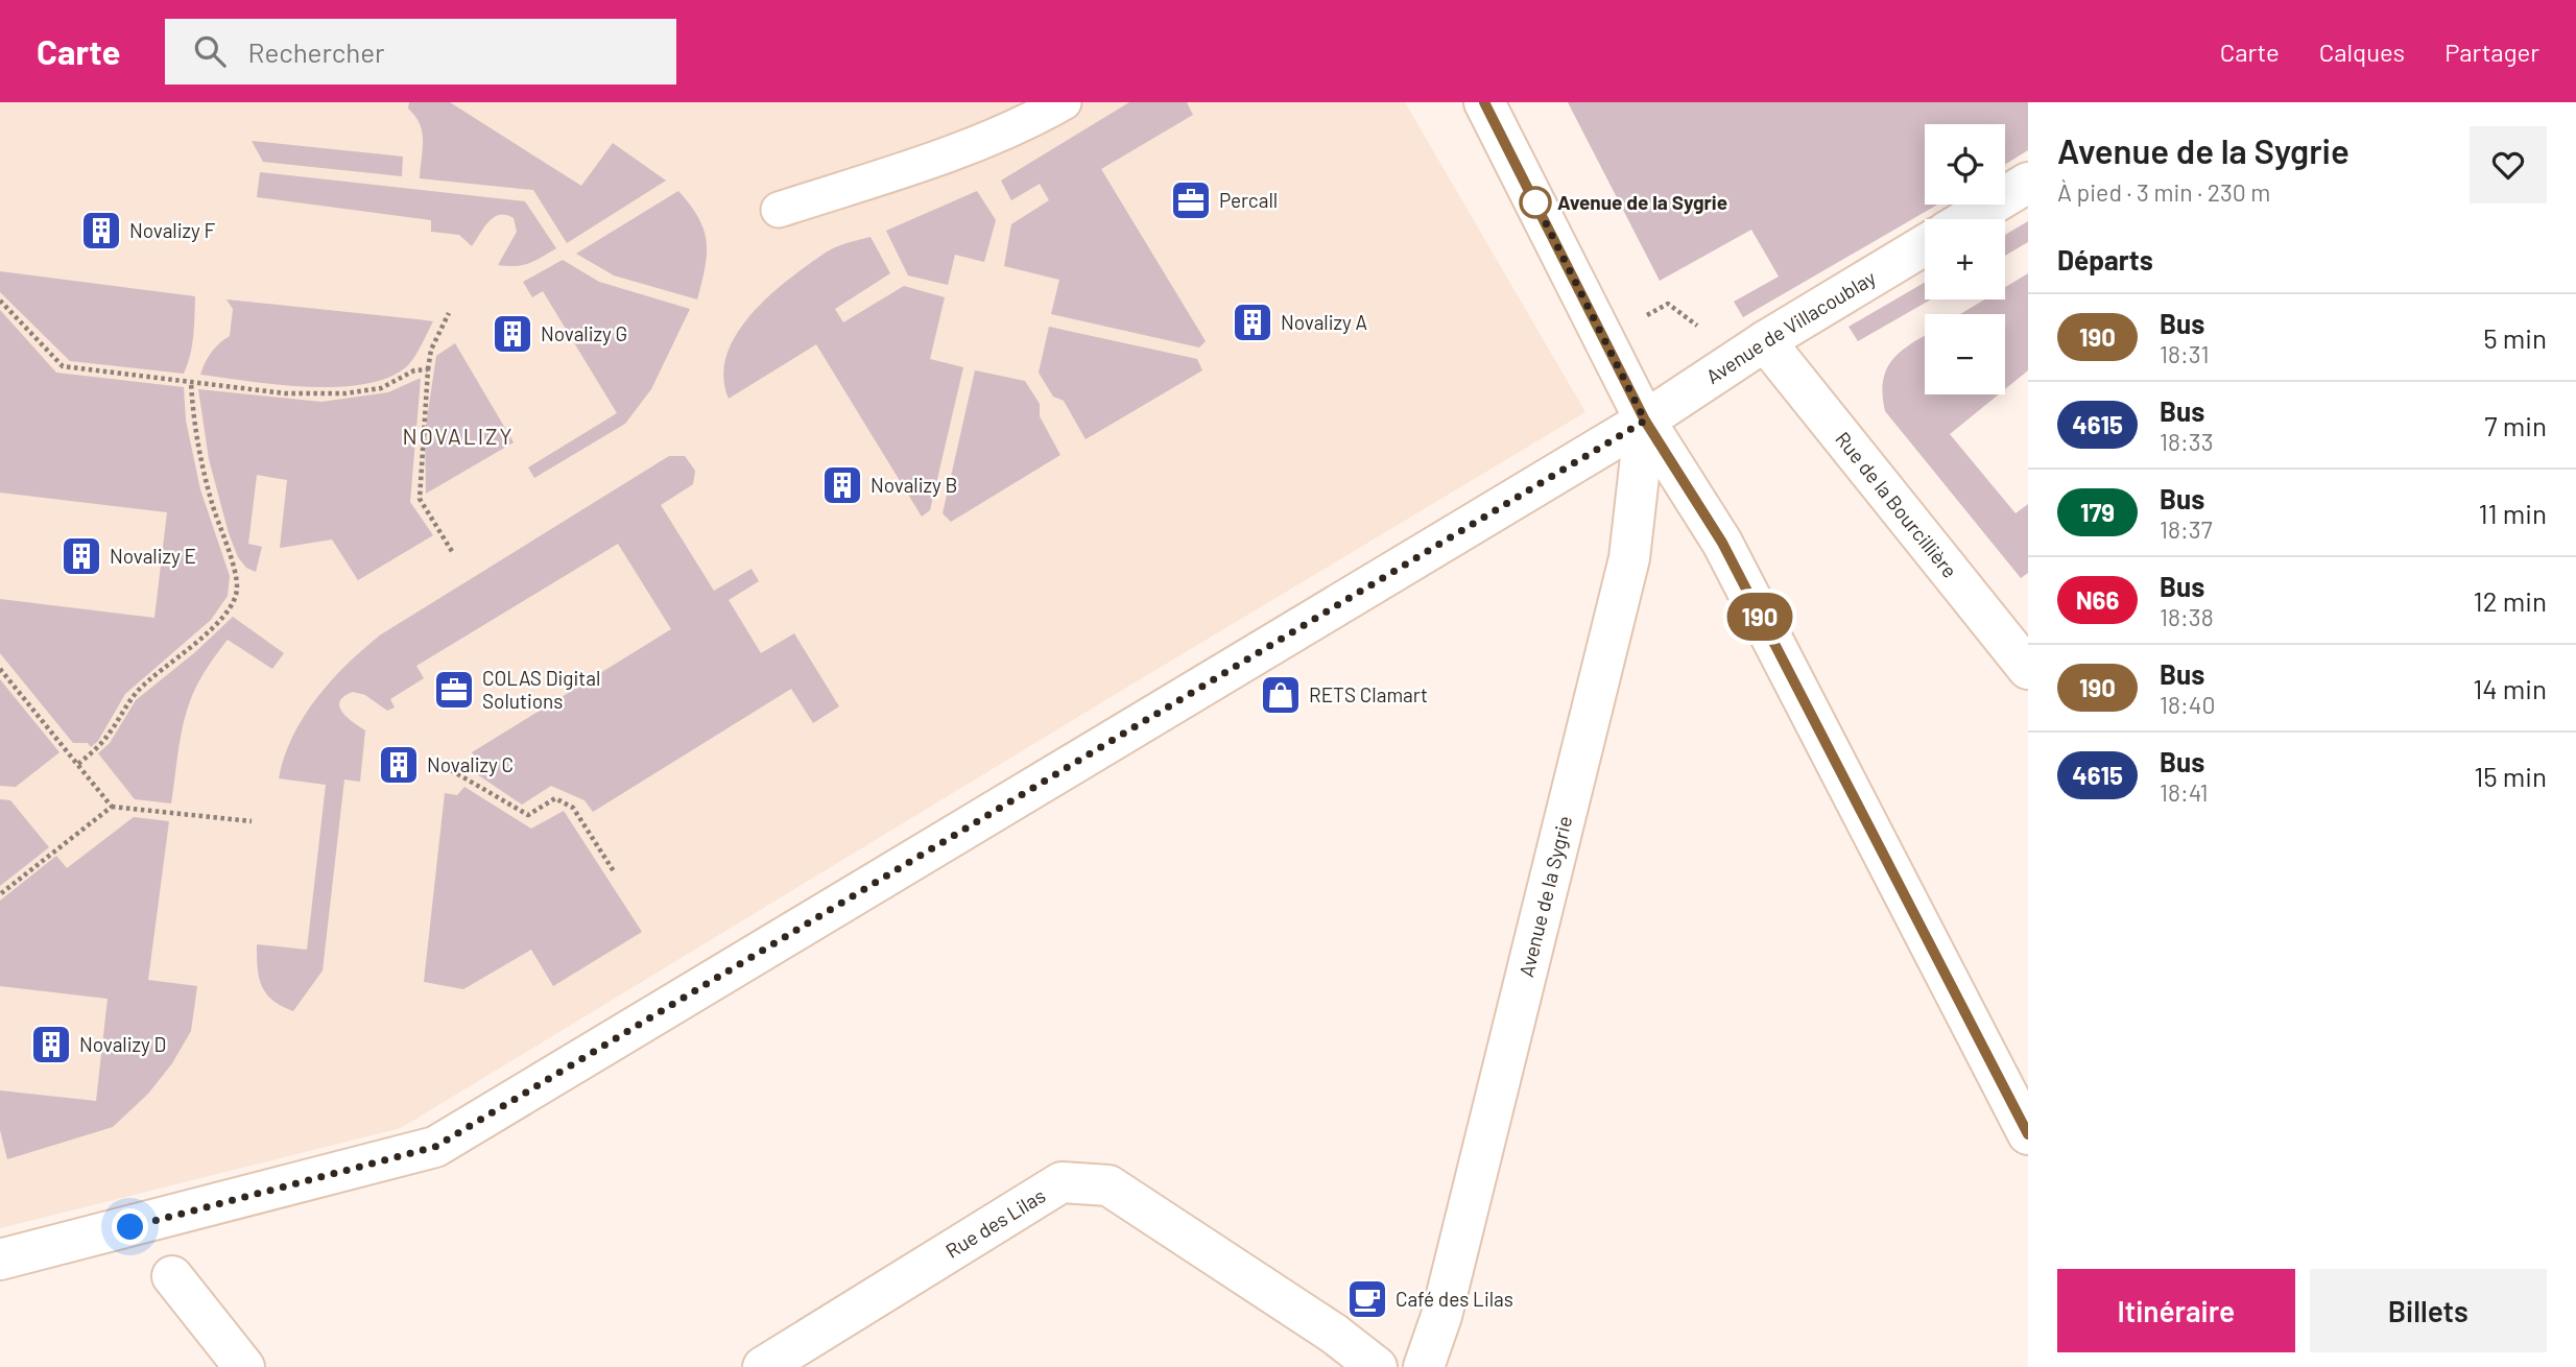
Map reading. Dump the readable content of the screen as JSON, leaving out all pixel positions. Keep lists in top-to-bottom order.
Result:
{
  "streets": {
    "street": [
      "Avenue de Villacoublay",
      "Rue de la Bourcillière",
      "Avenue de la Sygrie",
      "Rue des Lilas"
    ]
  },
  "crossings": [
    ["Avenue de Villacoublay", "Rue de la Bourcillière"],
    ["Avenue de Villacoublay", "Avenue de la Sygrie"]
  ],
  "districts": ["NOVALIZY"],
  "places": {
    "office": ["Percall", "COLAS Digital Solutions"],
    "other": ["Avenue de la Sygrie"],
    "building": [
      "Novalizy F",
      "Novalizy A",
      "Novalizy G",
      "Novalizy B",
      "Novalizy E",
      "Novalizy C",
      "Novalizy D"
    ],
    "shop": ["RETS Clamart"],
    "cafe": ["Café des Lilas"]
  },
  "lines": ["bus line 190"],
  "page": {
    "header": "Carte",
    "search": "Rechercher",
    "nav": ["Carte", "Calques", "Partager"],
    "on_map": "190",
    "heading": [
      ["Avenue de la Sygrie", "À pied · 3 min · 230 m"],
      "Départs"
    ],
    "map_buttons": ["+", "−"],
    "list": [
      {
        "mark": "190",
        "name": "Bus",
        "note": "18:31",
        "value": "5 min"
      },
      {
        "mark": "4615",
        "name": "Bus",
        "note": "18:33",
        "value": "7 min"
      },
      {
        "mark": "179",
        "name": "Bus",
        "note": "18:37",
        "value": "11 min"
      },
      {
        "mark": "N66",
        "name": "Bus",
        "note": "18:38",
        "value": "12 min"
      },
      {
        "mark": "190",
        "name": "Bus",
        "note": "18:40",
        "value": "14 min"
      },
      {
        "mark": "4615",
        "name": "Bus",
        "note": "18:41",
        "value": "15 min"
      }
    ],
    "buttons": ["Itinéraire", "Billets"]
  }
}
